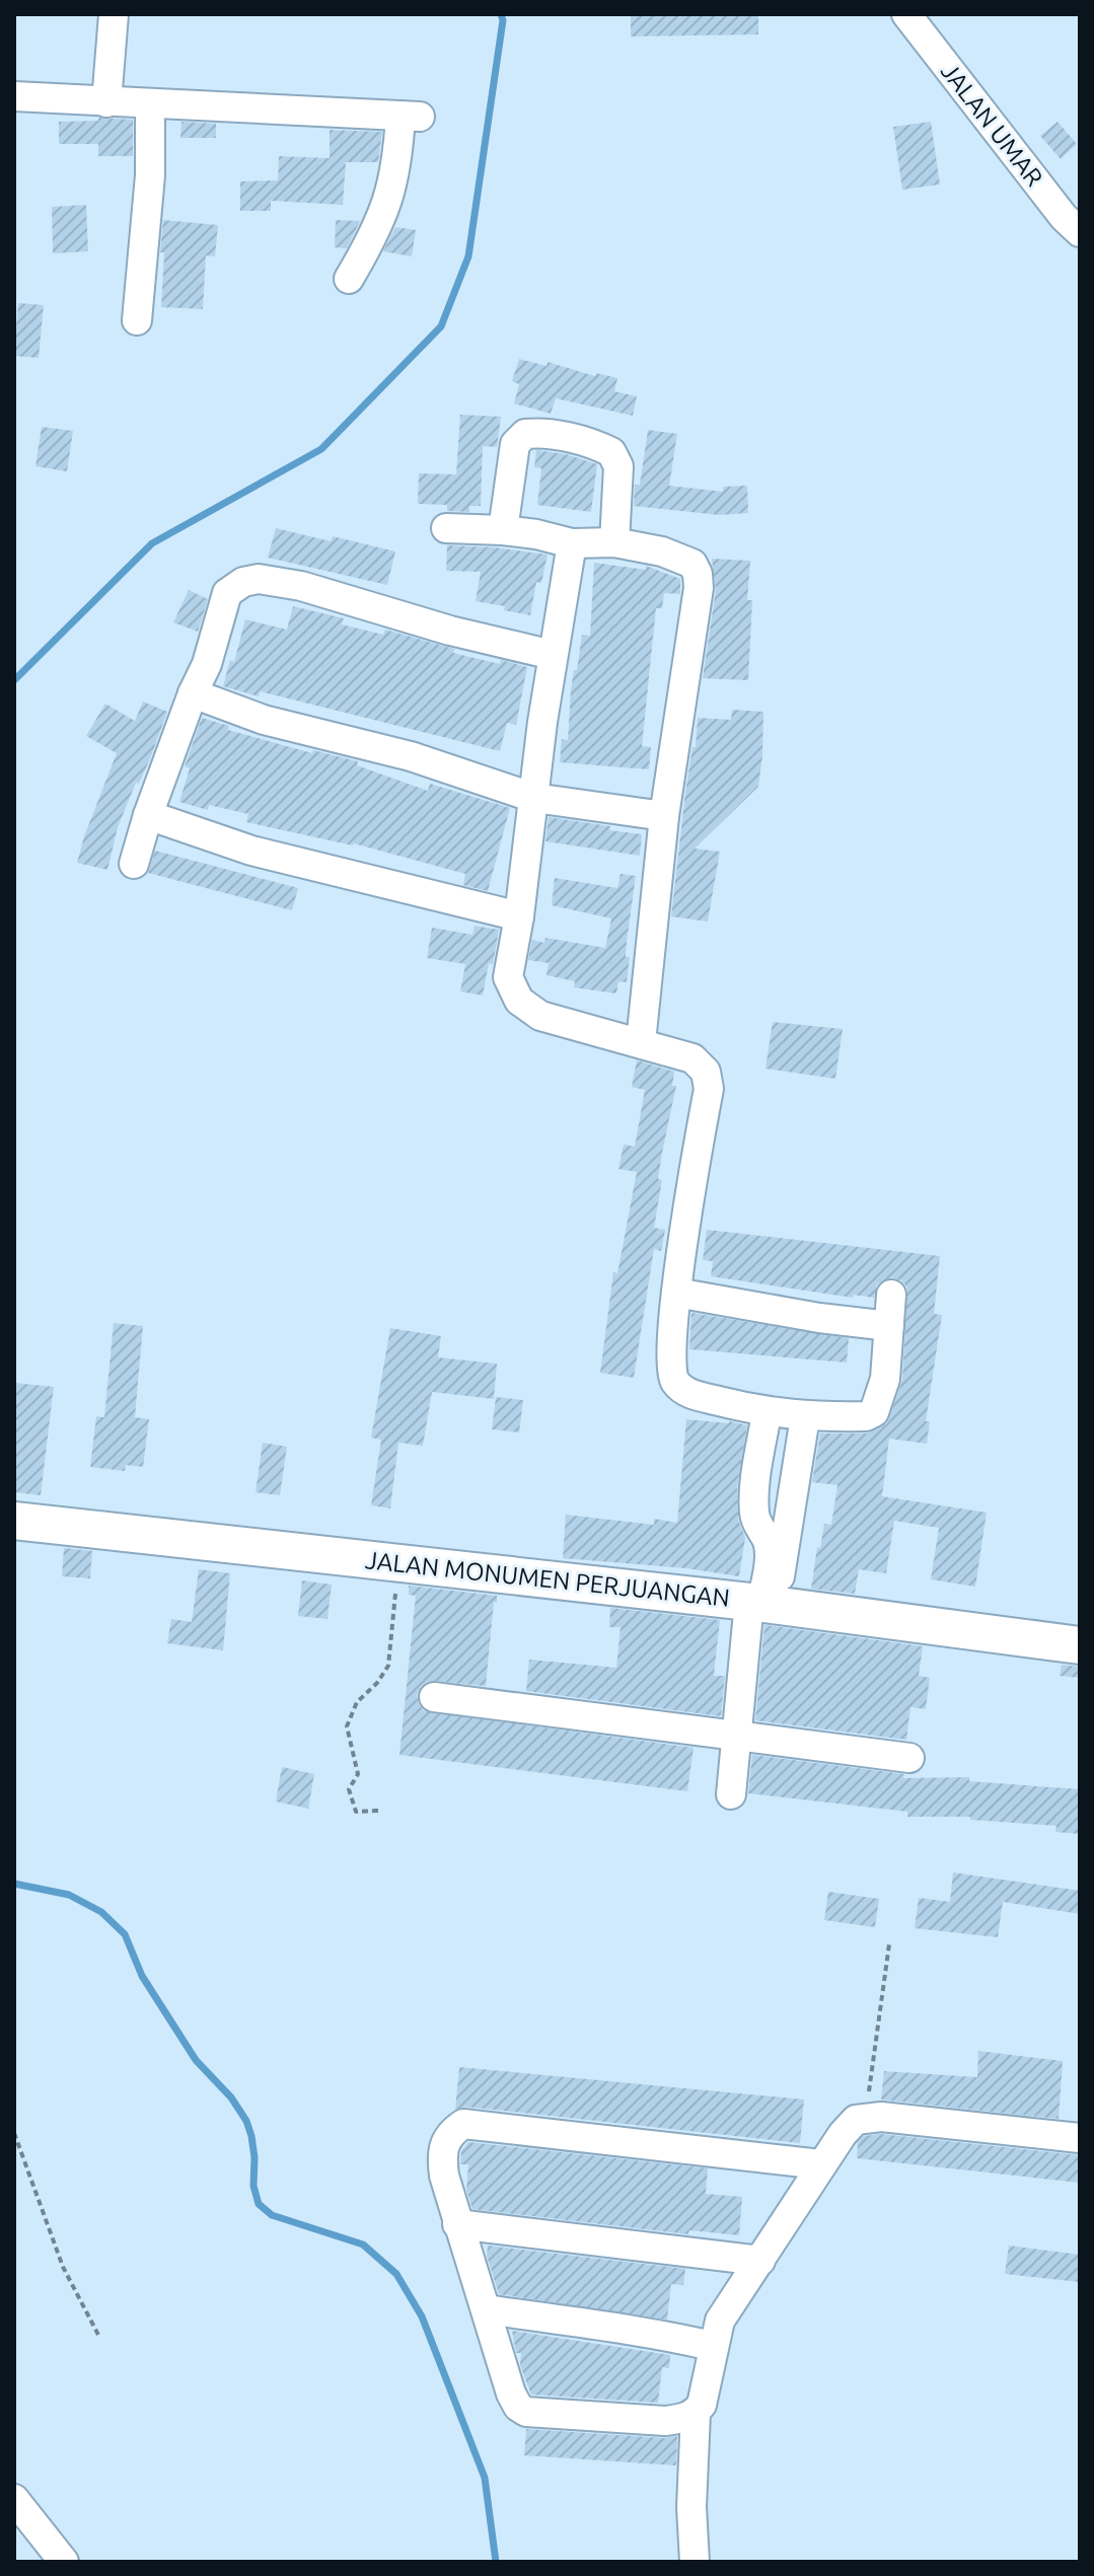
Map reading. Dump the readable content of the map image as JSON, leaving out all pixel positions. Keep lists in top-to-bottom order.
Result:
{
  "streets": {
    "street": ["JALAN UMAR", "JALAN MONUMEN PERJUANGAN"]
  }
}
